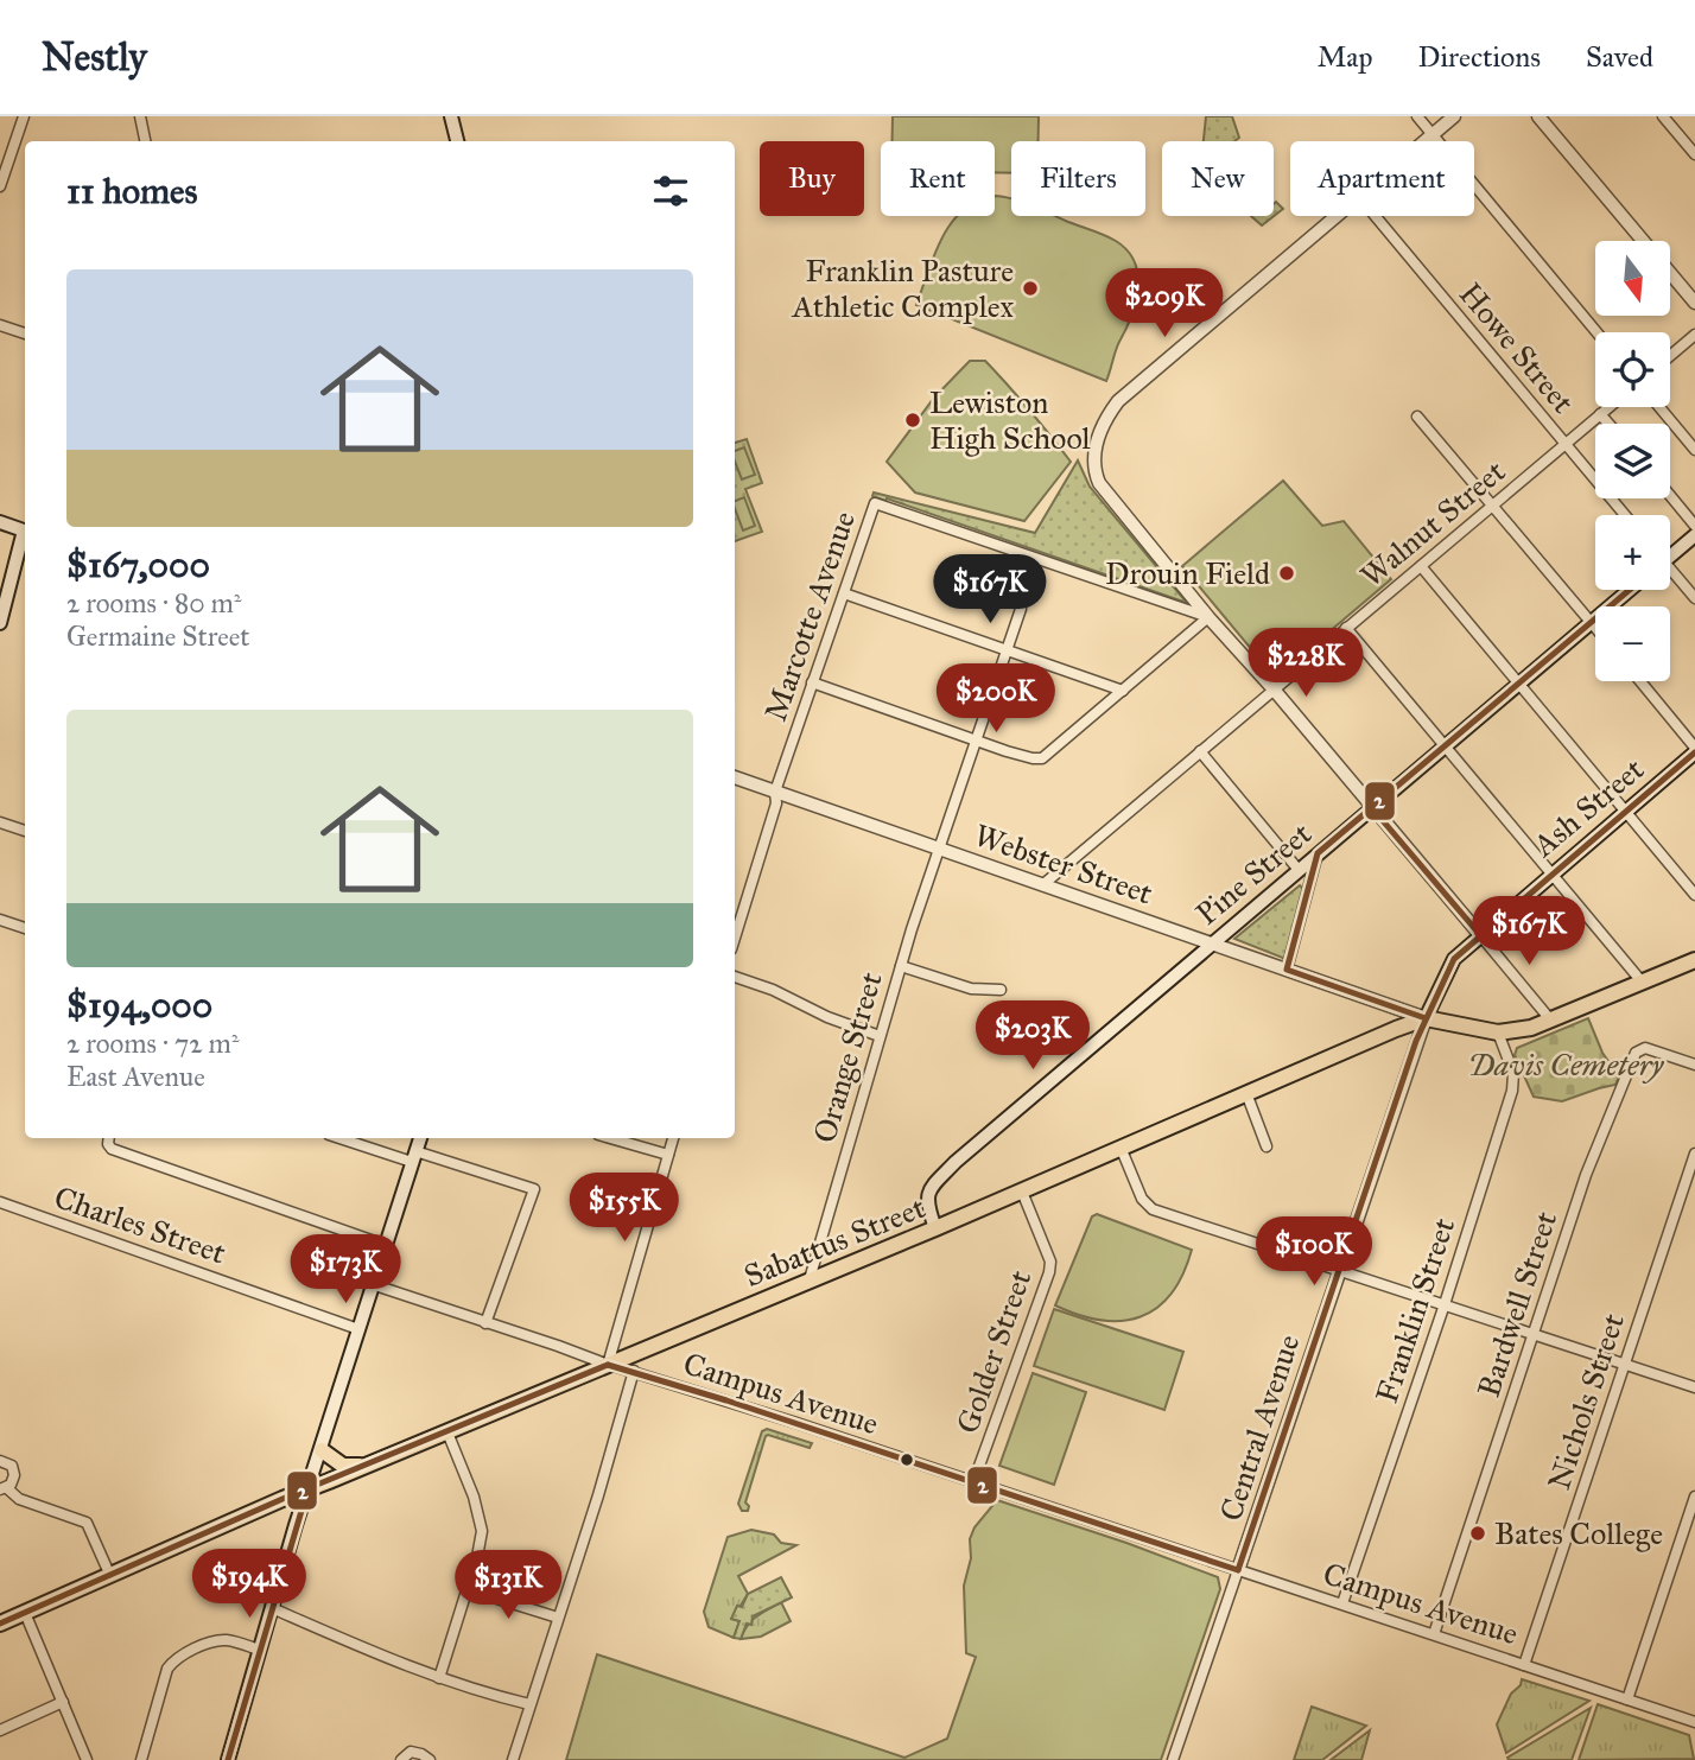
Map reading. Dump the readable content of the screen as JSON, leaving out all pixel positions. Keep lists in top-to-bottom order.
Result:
{
  "streets": {
    "main road": ["Ash Street", "Pine Street", "Sabattus Street"],
    "street": [
      "Howe Street",
      "Walnut Street",
      "Marcotte Avenue",
      "Webster Street",
      "Orange Street",
      "Charles Street",
      "Bardwell Street",
      "Franklin Street",
      "Golder Street",
      "Campus Avenue",
      "Nichols Street",
      "Central Avenue"
    ]
  },
  "crossings": [
    ["Howe Street", "Walnut Street"],
    ["Walnut Street", "Webster Street"],
    ["Marcotte Avenue", "Webster Street"],
    ["Ash Street", "Webster Street"],
    ["Ash Street", "Sabattus Street"],
    ["Ash Street", "Central Avenue"],
    ["Webster Street", "Pine Street"],
    ["Webster Street", "Orange Street"],
    ["Webster Street", "Sabattus Street"],
    ["Webster Street", "Central Avenue"],
    ["Pine Street", "Sabattus Street"],
    ["Orange Street", "Sabattus Street"],
    ["Sabattus Street", "Golder Street"],
    ["Sabattus Street", "Campus Avenue"],
    ["Sabattus Street", "Central Avenue"],
    ["Bardwell Street", "Campus Avenue"],
    ["Franklin Street", "Campus Avenue"],
    ["Golder Street", "Campus Avenue"],
    ["Campus Avenue", "Nichols Street"],
    ["Campus Avenue", "Central Avenue"]
  ],
  "parks": ["Davis Cemetery"],
  "places": [
    "Franklin Pasture Athletic Complex",
    "Lewiston High School",
    "Drouin Field",
    "Bates College"
  ],
  "lines": ["transit line 2"],
  "north": "bottom",
  "page": {
    "header": "Nestly",
    "nav": ["Map", "Directions", "Saved"],
    "chip": [
      "Buy",
      "Rent",
      "Filters",
      "New",
      "Apartment"
    ],
    "heading": "11 homes",
    "map_buttons": ["+", "−"],
    "list": [
      {
        "name": "$167,000",
        "note": "2 rooms · 80 m² · Germaine Street"
      },
      {
        "name": "$194,000",
        "note": "2 rooms · 72 m² · East Avenue"
      }
    ],
    "price": [
      "$209K",
      "$167K",
      "$228K",
      "$200K",
      "$167K",
      "$203K",
      "$155K",
      "$100K",
      "$173K",
      "$194K",
      "$131K"
    ]
  }
}
